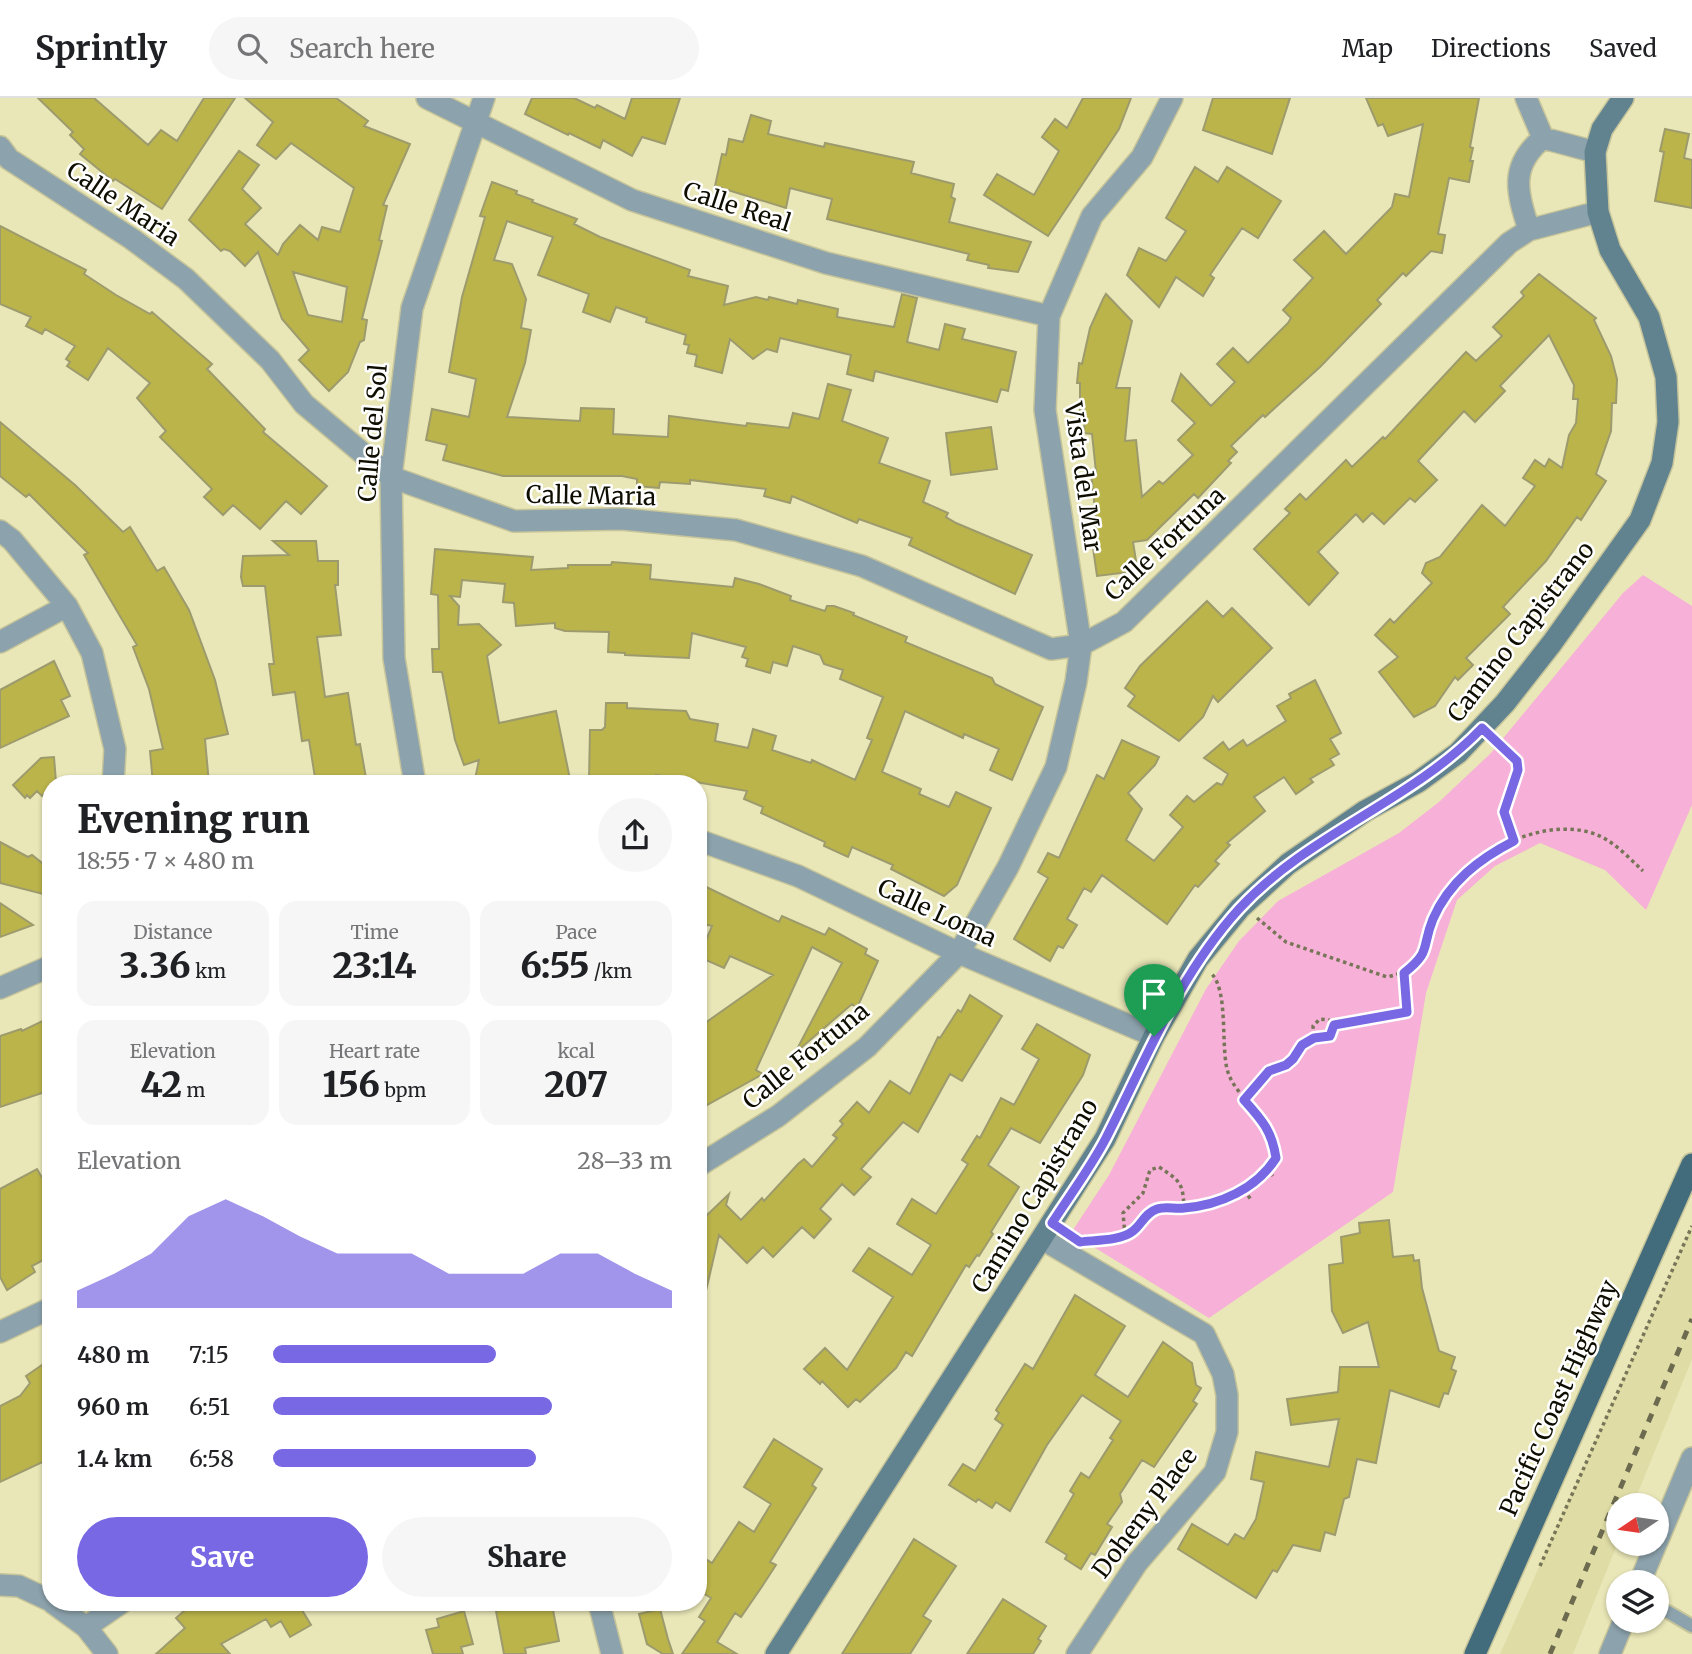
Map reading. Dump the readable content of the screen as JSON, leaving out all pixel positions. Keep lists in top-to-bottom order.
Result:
{
  "streets": {
    "main road": ["Camino Capistrano", "Pacific Coast Highway"],
    "street": [
      "Calle Maria",
      "Calle Real",
      "Calle del Sol",
      "Vista del Mar",
      "Calle Fortuna",
      "Calle Loma",
      "Doheny Place"
    ]
  },
  "crossings": [
    ["Calle Maria", "Calle del Sol"],
    ["Calle Maria", "Vista del Mar"],
    ["Calle Maria", "Calle Fortuna"],
    ["Calle Real", "Calle del Sol"],
    ["Calle Real", "Vista del Mar"],
    ["Vista del Mar", "Calle Fortuna"],
    ["Calle Fortuna", "Camino Capistrano"],
    ["Calle Fortuna", "Calle Loma"],
    ["Camino Capistrano", "Calle Loma"],
    ["Camino Capistrano", "Doheny Place"]
  ],
  "north": "left",
  "page": {
    "header": "Sprintly",
    "search": "Search here",
    "nav": ["Map", "Directions", "Saved"],
    "heading": ["Evening run", "18:55 · 7 × 480 m"],
    "stats": [
      ["Distance", "3.36 km"],
      ["Time", "23:14"],
      ["Pace", "6:55 /km"],
      ["Elevation", "42 m"],
      ["Heart rate", "156 bpm"],
      ["kcal", "207"]
    ],
    "chart": ["Elevation", "28–33 m"],
    "list": [
      {
        "name": "480 m",
        "note": "7:15"
      },
      {
        "name": "960 m",
        "note": "6:51"
      },
      {
        "name": "1.4 km",
        "note": "6:58"
      }
    ],
    "buttons": ["Save", "Share"]
  }
}
